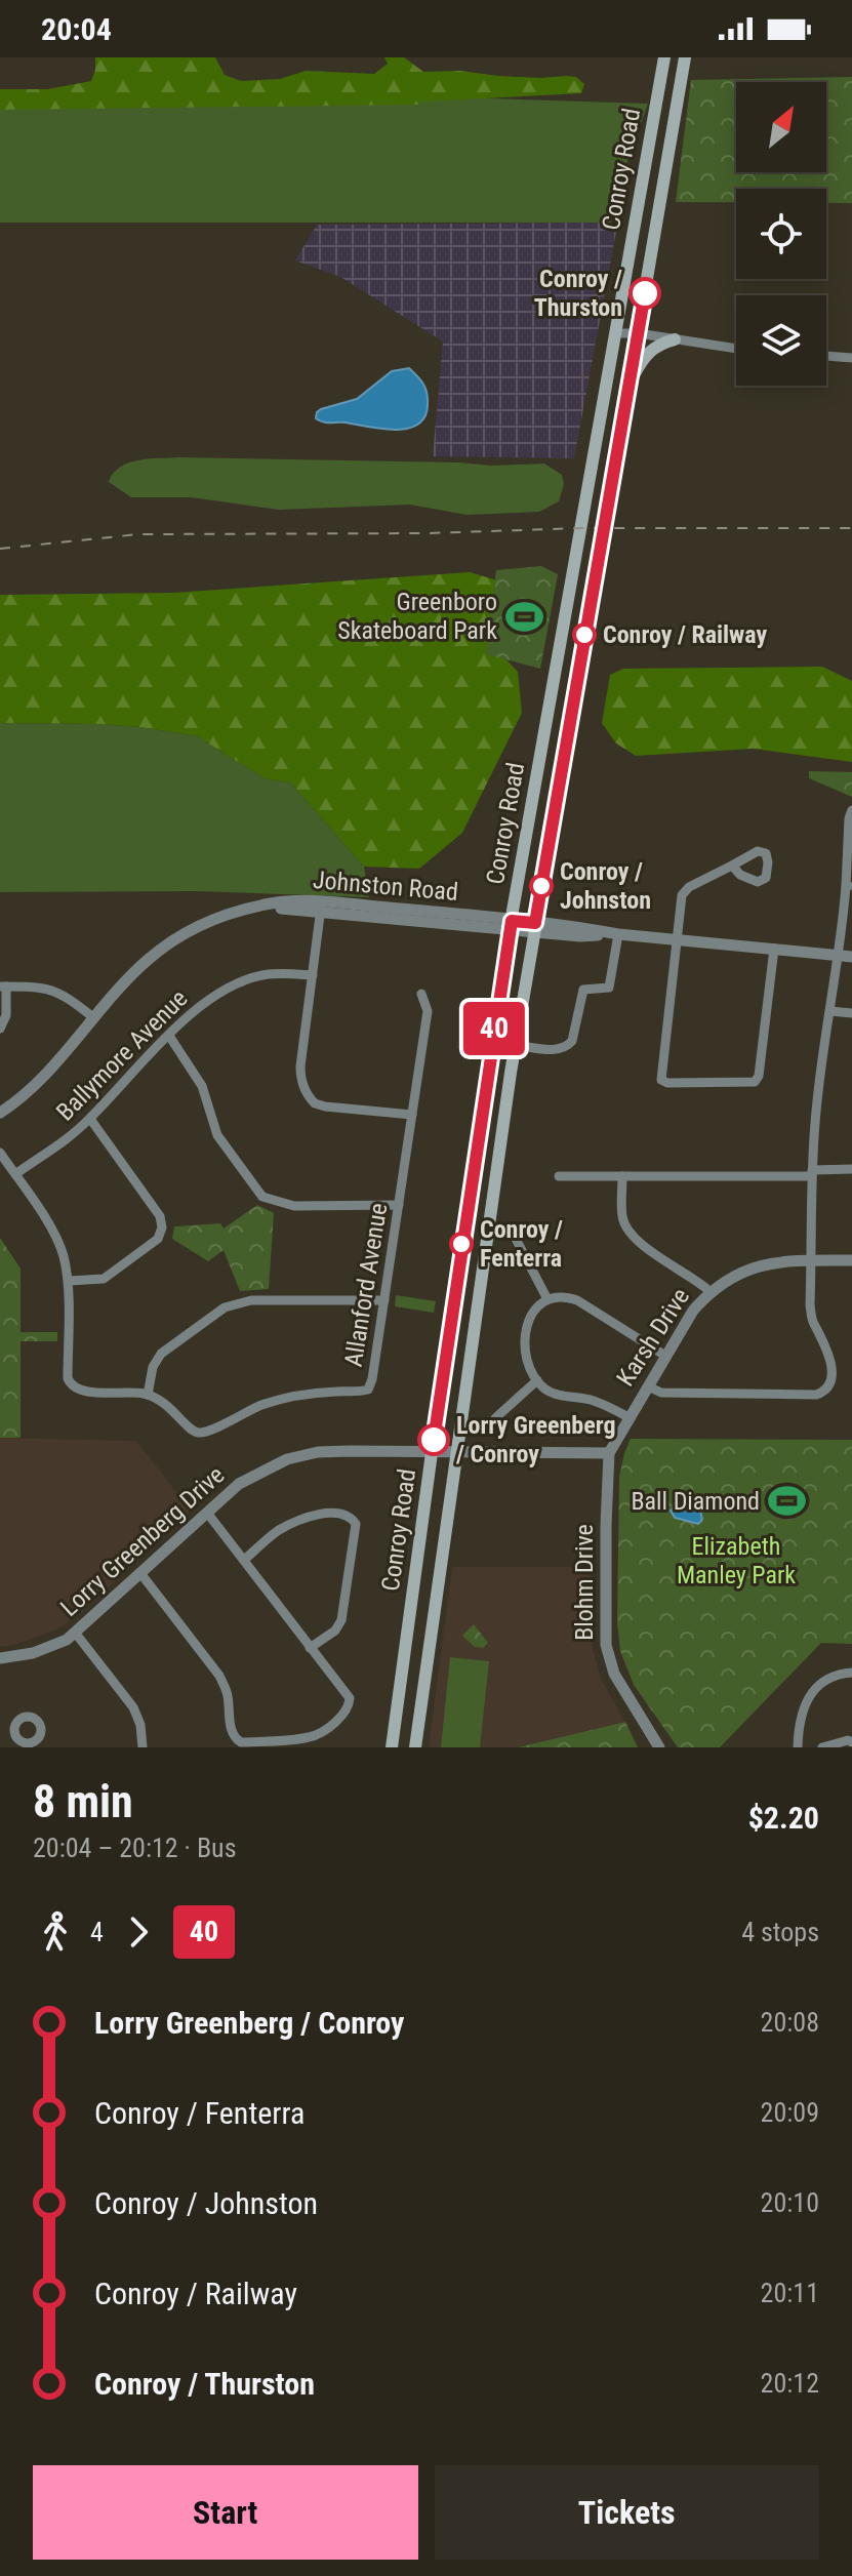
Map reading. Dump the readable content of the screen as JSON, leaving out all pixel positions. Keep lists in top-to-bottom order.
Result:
{
  "streets": {
    "main road": ["Conroy Road"],
    "street": [
      "Johnston Road",
      "Ballymore Avenue",
      "Allanford Avenue",
      "Karsh Drive",
      "Lorry Greenberg Drive",
      "Blohm Drive"
    ]
  },
  "crossings": [
    ["Conroy Road", "Johnston Road"],
    ["Conroy Road", "Lorry Greenberg Drive"],
    ["Karsh Drive", "Lorry Greenberg Drive"],
    ["Karsh Drive", "Blohm Drive"],
    ["Lorry Greenberg Drive", "Blohm Drive"]
  ],
  "parks": ["Elizabeth Manley Park"],
  "places": {
    "other": [
      "Conroy / Thurston",
      "Conroy / Railway",
      "Conroy / Johnston",
      "Conroy / Fenterra",
      "Lorry Greenberg / Conroy"
    ],
    "sports": ["Greenboro Skateboard Park", "Ball Diamond"]
  },
  "lines": ["bus line 40"],
  "north": "top right",
  "page": {
    "status": "20:04",
    "on_map": "40",
    "heading": ["8 min", "20:04 – 20:12 · Bus", "$2.20"],
    "legs": ["4", "40", "4 stops"],
    "list": [
      {
        "name": "Lorry Greenberg / Conroy",
        "value": "20:08"
      },
      {
        "name": "Conroy / Fenterra",
        "value": "20:09"
      },
      {
        "name": "Conroy / Johnston",
        "value": "20:10"
      },
      {
        "name": "Conroy / Railway",
        "value": "20:11"
      },
      {
        "name": "Conroy / Thurston",
        "value": "20:12"
      }
    ],
    "buttons": ["Start", "Tickets"]
  }
}
